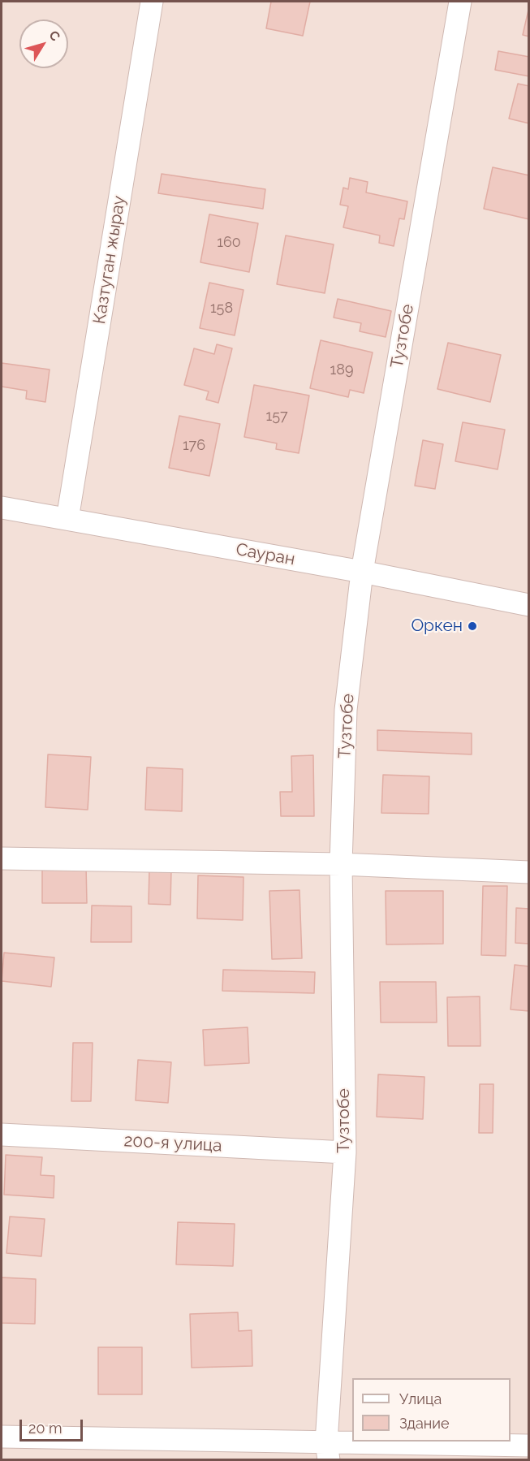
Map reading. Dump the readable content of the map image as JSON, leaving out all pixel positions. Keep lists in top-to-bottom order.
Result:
{
  "streets": {
    "street": [
      "Казтуган жырау",
      "Тузтобе",
      "Сауран",
      "200-я улица"
    ]
  },
  "crossings": [
    ["Казтуган жырау", "Сауран"],
    ["Тузтобе", "Сауран"],
    ["Тузтобе", "200-я улица"]
  ],
  "places": ["Оркен"],
  "house_numbers": [
    "160",
    "158",
    "189",
    "157",
    "176"
  ],
  "legend": ["Улица", "Здание"],
  "scale_bar": "20 m",
  "north": "top right"
}
